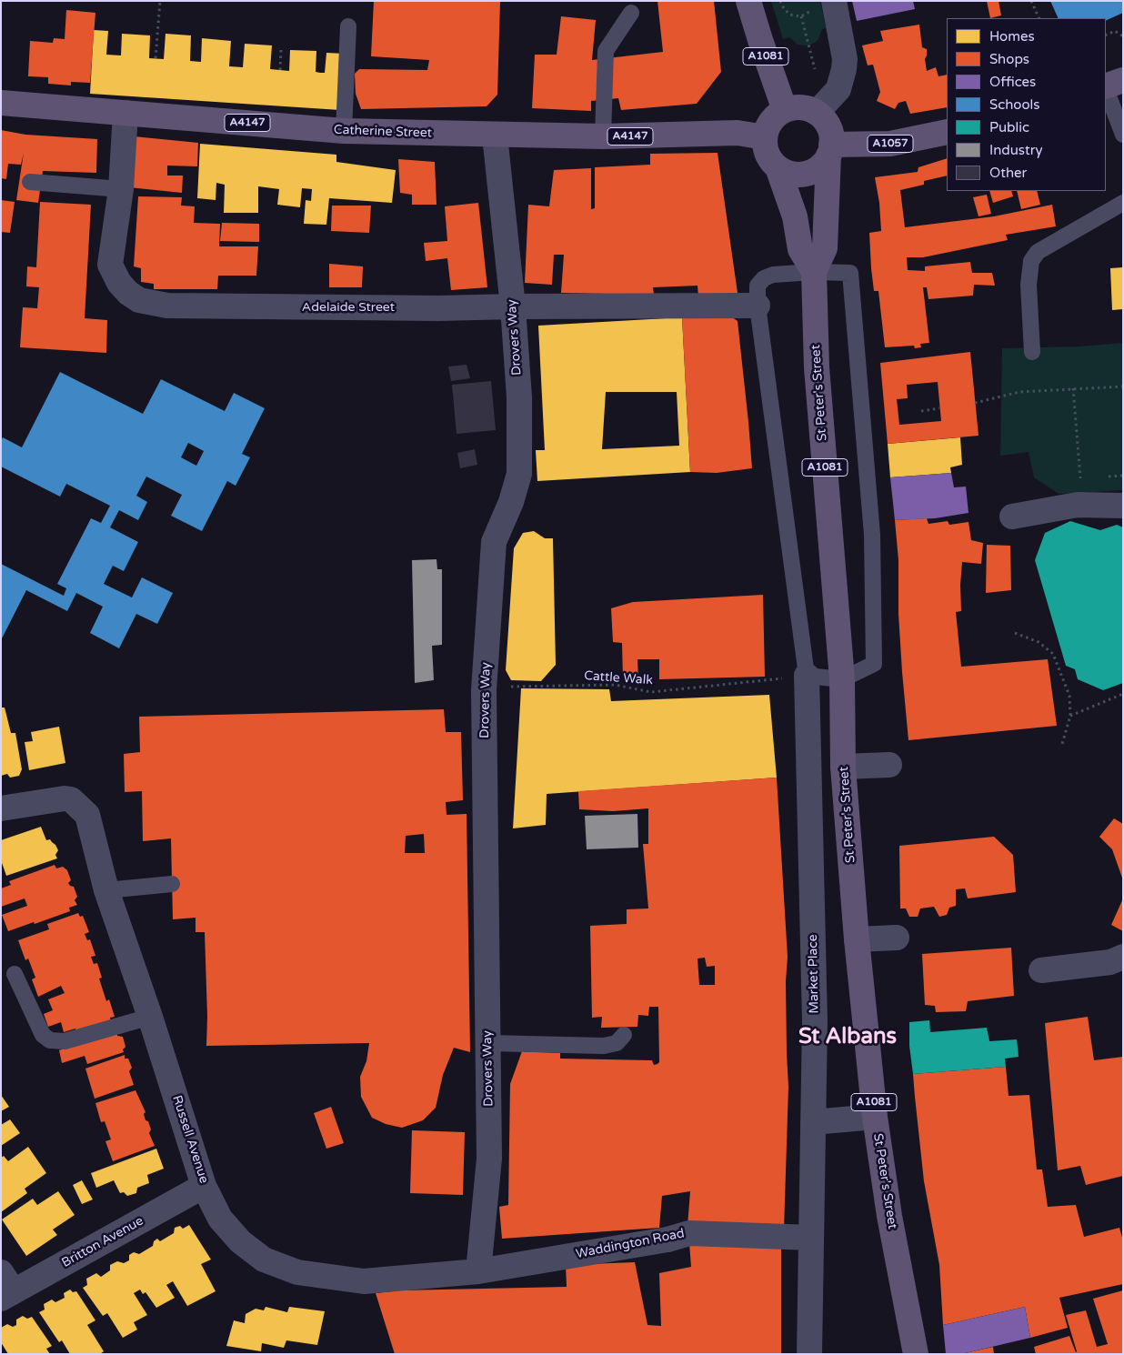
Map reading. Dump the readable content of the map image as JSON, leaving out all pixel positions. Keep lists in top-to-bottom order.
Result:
{
  "streets": {
    "main road": [
      "A1081",
      "A4147",
      "Catherine Street",
      "A1057",
      "St Peter's Street"
    ],
    "street": [
      "Adelaide Street",
      "Drovers Way",
      "Market Place",
      "Russell Avenue",
      "Britton Avenue",
      "Waddington Road"
    ],
    "path": ["Cattle Walk"]
  },
  "crossings": [
    ["A1081", "Catherine Street"],
    ["A1081", "A1057"],
    ["A1081", "St Peter's Street"],
    ["Catherine Street", "A1057"],
    ["Catherine Street", "Adelaide Street"],
    ["Catherine Street", "Drovers Way"],
    ["Catherine Street", "St Peter's Street"],
    ["A1057", "St Peter's Street"],
    ["Adelaide Street", "Drovers Way"],
    ["Drovers Way", "Cattle Walk"],
    ["Drovers Way", "Russell Avenue"],
    ["Drovers Way", "Waddington Road"],
    ["Cattle Walk", "Market Place"],
    ["Market Place", "Waddington Road"],
    ["Russell Avenue", "Britton Avenue"],
    ["Russell Avenue", "Waddington Road"]
  ],
  "districts": ["St Albans"],
  "legend": [
    "Homes",
    "Shops",
    "Offices",
    "Schools",
    "Public",
    "Industry",
    "Other"
  ]
}
